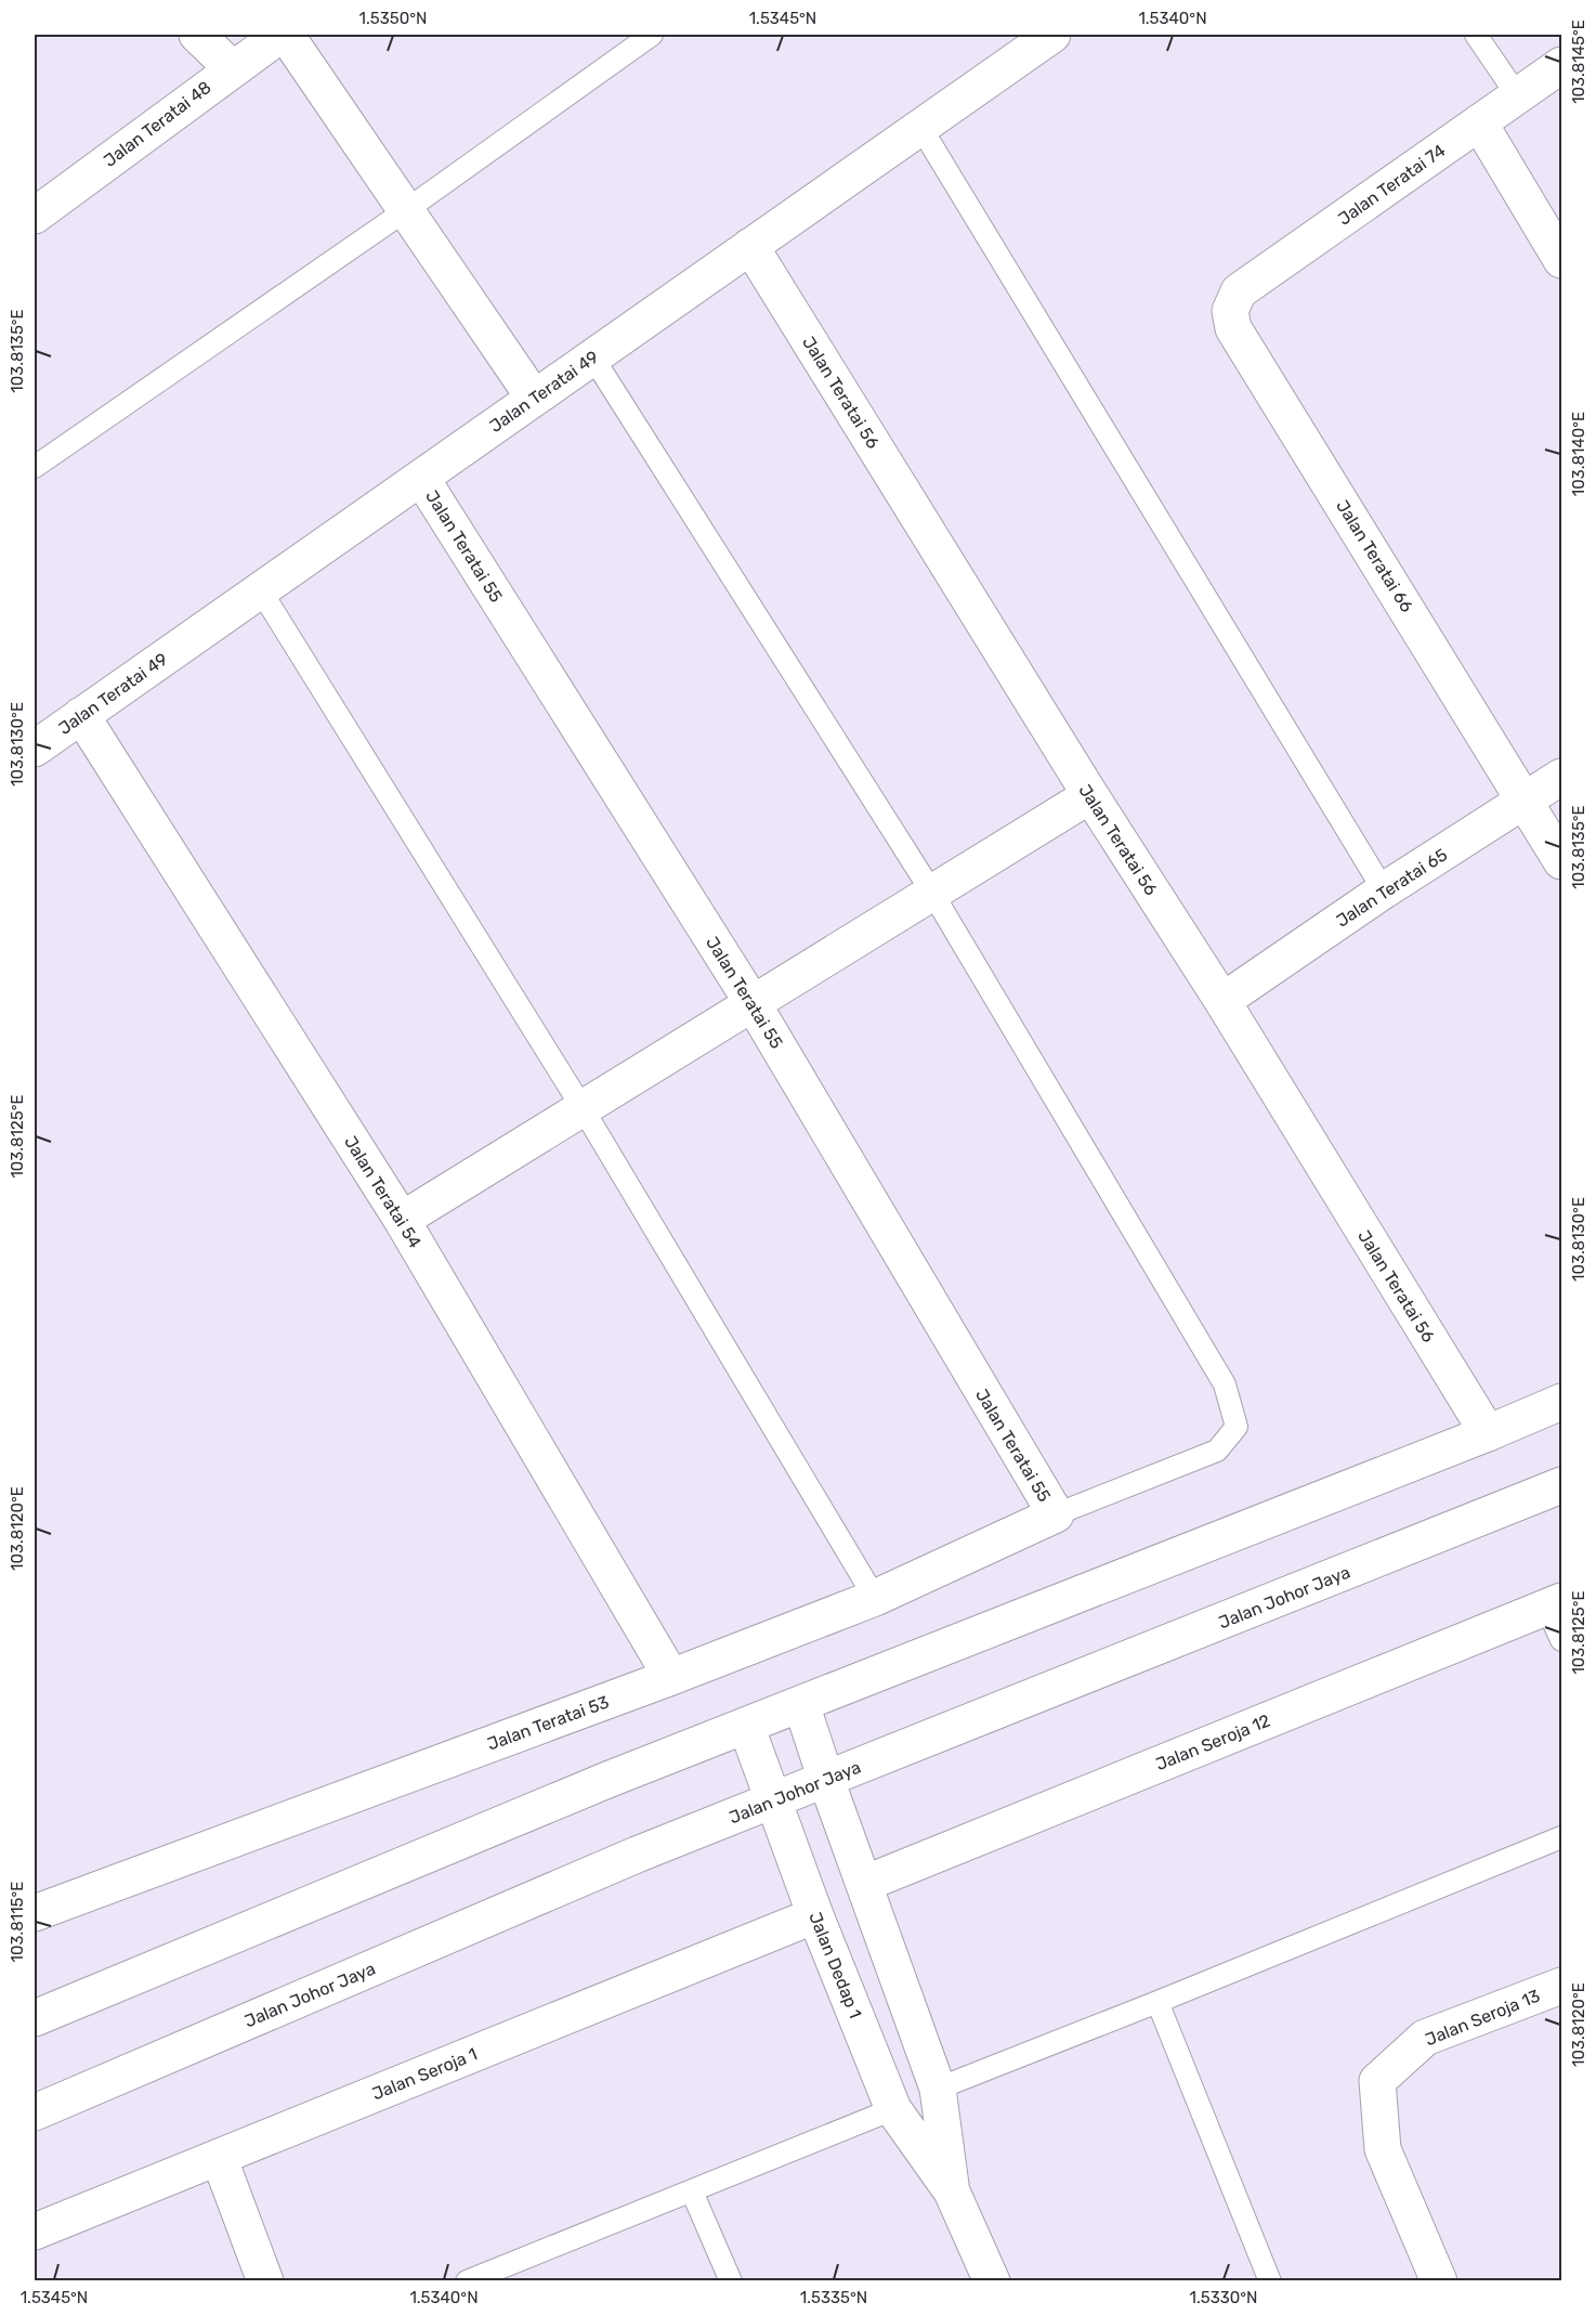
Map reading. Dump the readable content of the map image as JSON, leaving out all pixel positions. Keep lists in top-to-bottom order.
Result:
{
  "streets": {
    "street": [
      "Jalan Teratai 48",
      "Jalan Teratai 74",
      "Jalan Teratai 49",
      "Jalan Teratai 56",
      "Jalan Teratai 55",
      "Jalan Teratai 66",
      "Jalan Teratai 65",
      "Jalan Teratai 54",
      "Jalan Johor Jaya",
      "Jalan Teratai 53",
      "Jalan Seroja 12",
      "Jalan Dedap 1",
      "Jalan Seroja 13",
      "Jalan Seroja 1"
    ]
  },
  "crossings": [
    ["Jalan Teratai 74", "Jalan Teratai 66"],
    ["Jalan Teratai 49", "Jalan Teratai 56"],
    ["Jalan Teratai 49", "Jalan Teratai 55"],
    ["Jalan Teratai 49", "Jalan Teratai 54"],
    ["Jalan Teratai 56", "Jalan Teratai 65"],
    ["Jalan Teratai 55", "Jalan Teratai 53"],
    ["Jalan Teratai 66", "Jalan Teratai 65"],
    ["Jalan Teratai 54", "Jalan Teratai 53"],
    ["Jalan Johor Jaya", "Jalan Dedap 1"],
    ["Jalan Seroja 12", "Jalan Dedap 1"],
    ["Jalan Dedap 1", "Jalan Seroja 1"]
  ],
  "coordinates": [
    "1.5350°N",
    "1.5345°N",
    "1.5340°N",
    "103.8145°E",
    "103.8135°E",
    "103.8140°E",
    "103.8130°E",
    "103.8125°E",
    "103.8120°E",
    "103.8115°E",
    "1.5335°N",
    "1.5330°N"
  ]
}
